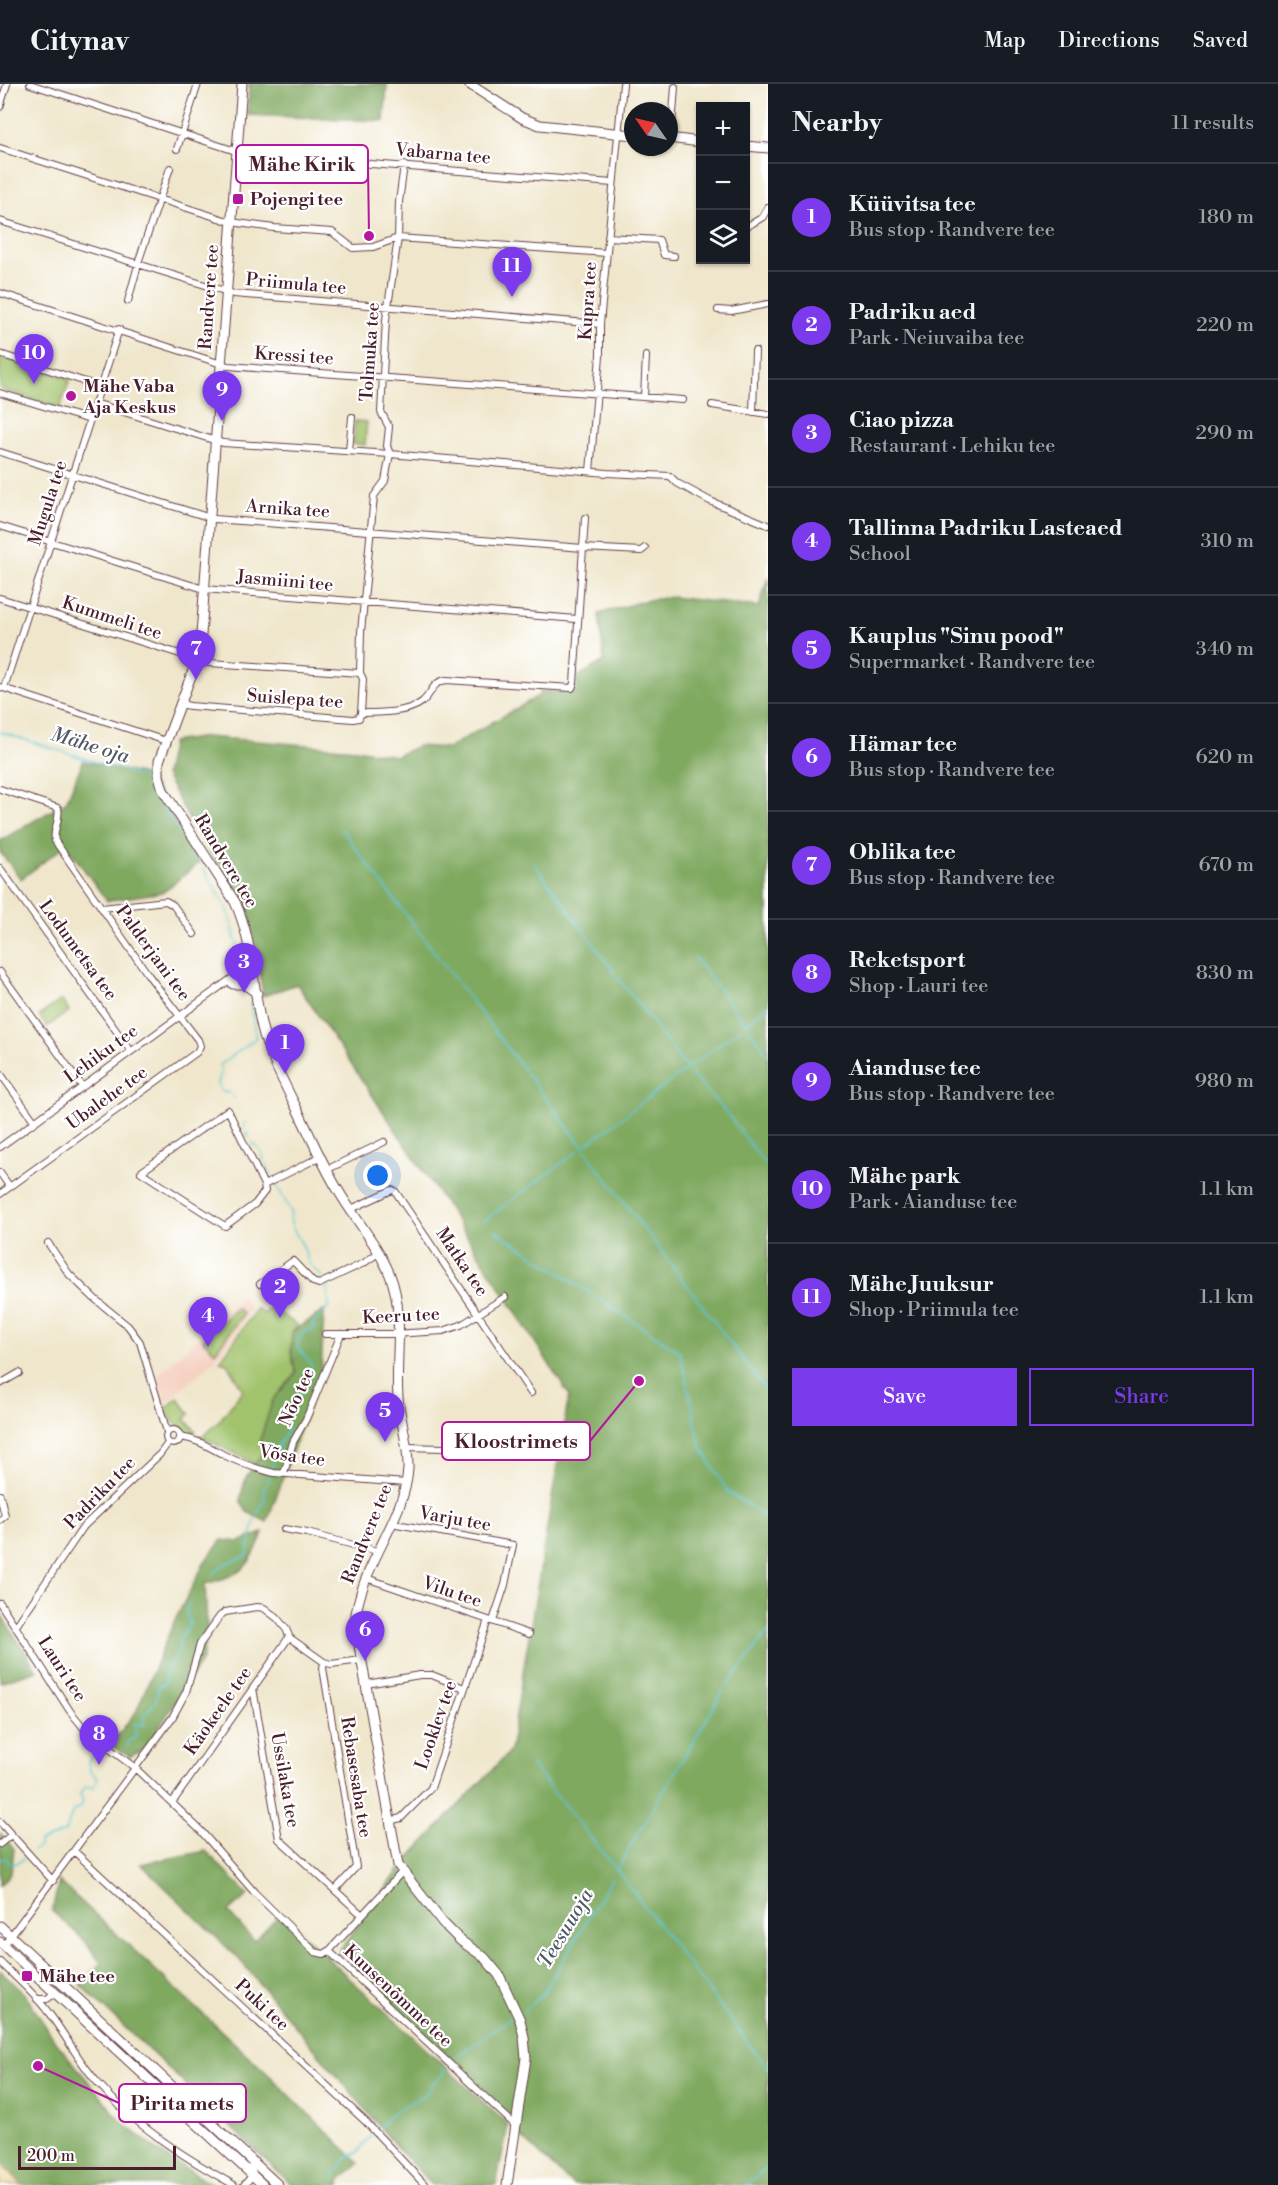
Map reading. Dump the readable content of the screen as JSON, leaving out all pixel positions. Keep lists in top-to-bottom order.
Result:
{
  "streets": {
    "main road": ["Randvere tee"],
    "street": [
      "Vabarna tee",
      "Priimula tee",
      "Kupra tee",
      "Tolmuka tee",
      "Kressi tee",
      "Mugula tee",
      "Arnika tee",
      "Jasmiini tee",
      "Kummeli tee",
      "Suislepa tee",
      "Lodumetsa tee",
      "Palderjani tee",
      "Lehiku tee",
      "Ubalehe tee",
      "Matka tee",
      "Keeru tee",
      "Nõo tee",
      "Võsa tee",
      "Padriku tee",
      "Varju tee",
      "Vilu tee",
      "Lauri tee",
      "Käokeele tee",
      "Looklev tee",
      "Rebasesaba tee",
      "Ussilaka tee",
      "Kuusenõmme tee",
      "Puki tee"
    ]
  },
  "crossings": [
    ["Vabarna tee", "Randvere tee"],
    ["Vabarna tee", "Kupra tee"],
    ["Vabarna tee", "Tolmuka tee"],
    ["Priimula tee", "Randvere tee"],
    ["Priimula tee", "Kupra tee"],
    ["Priimula tee", "Tolmuka tee"],
    ["Randvere tee", "Kressi tee"],
    ["Randvere tee", "Arnika tee"],
    ["Randvere tee", "Jasmiini tee"],
    ["Randvere tee", "Kummeli tee"],
    ["Randvere tee", "Suislepa tee"],
    ["Randvere tee", "Lehiku tee"],
    ["Randvere tee", "Matka tee"],
    ["Randvere tee", "Keeru tee"],
    ["Randvere tee", "Võsa tee"],
    ["Randvere tee", "Varju tee"],
    ["Randvere tee", "Vilu tee"],
    ["Randvere tee", "Looklev tee"],
    ["Randvere tee", "Kuusenõmme tee"],
    ["Kupra tee", "Kressi tee"],
    ["Tolmuka tee", "Kressi tee"],
    ["Tolmuka tee", "Arnika tee"],
    ["Tolmuka tee", "Jasmiini tee"],
    ["Tolmuka tee", "Kummeli tee"],
    ["Tolmuka tee", "Suislepa tee"],
    ["Kressi tee", "Mugula tee"],
    ["Mugula tee", "Arnika tee"],
    ["Mugula tee", "Jasmiini tee"],
    ["Mugula tee", "Kummeli tee"],
    ["Jasmiini tee", "Suislepa tee"],
    ["Lodumetsa tee", "Lehiku tee"],
    ["Palderjani tee", "Lehiku tee"],
    ["Palderjani tee", "Ubalehe tee"],
    ["Lehiku tee", "Ubalehe tee"],
    ["Matka tee", "Keeru tee"],
    ["Keeru tee", "Nõo tee"],
    ["Nõo tee", "Võsa tee"],
    ["Võsa tee", "Padriku tee"],
    ["Padriku tee", "Lauri tee"],
    ["Varju tee", "Looklev tee"],
    ["Vilu tee", "Looklev tee"],
    ["Lauri tee", "Kuusenõmme tee"],
    ["Käokeele tee", "Ussilaka tee"],
    ["Käokeele tee", "Kuusenõmme tee"],
    ["Rebasesaba tee", "Ussilaka tee"]
  ],
  "water": ["Mähe oja", "Teesuuoja"],
  "places": {
    "transit": ["Pojengi tee", "Mähe tee"],
    "other": [
      "Mähe Kirik",
      "Mähe Vaba Aja Keskus",
      "Kloostrimets",
      "Pirita mets"
    ]
  },
  "scale_bar": "200 m",
  "north": "top left",
  "page": {
    "header": "Citynav",
    "nav": ["Map", "Directions", "Saved"],
    "heading": ["Nearby", "11 results"],
    "map_buttons": ["+", "−"],
    "list": [
      {
        "mark": "1",
        "name": "Küüvitsa tee",
        "note": "Bus stop · Randvere tee",
        "value": "180 m"
      },
      {
        "mark": "2",
        "name": "Padriku aed",
        "note": "Park · Neiuvaiba tee",
        "value": "220 m"
      },
      {
        "mark": "3",
        "name": "Ciao pizza",
        "note": "Restaurant · Lehiku tee",
        "value": "290 m"
      },
      {
        "mark": "4",
        "name": "Tallinna Padriku Lasteaed",
        "note": "School",
        "value": "310 m"
      },
      {
        "mark": "5",
        "name": "Kauplus \"Sinu pood\"",
        "note": "Supermarket · Randvere tee",
        "value": "340 m"
      },
      {
        "mark": "6",
        "name": "Hämar tee",
        "note": "Bus stop · Randvere tee",
        "value": "620 m"
      },
      {
        "mark": "7",
        "name": "Oblika tee",
        "note": "Bus stop · Randvere tee",
        "value": "670 m"
      },
      {
        "mark": "8",
        "name": "Reketsport",
        "note": "Shop · Lauri tee",
        "value": "830 m"
      },
      {
        "mark": "9",
        "name": "Aianduse tee",
        "note": "Bus stop · Randvere tee",
        "value": "980 m"
      },
      {
        "mark": "10",
        "name": "Mähe park",
        "note": "Park · Aianduse tee",
        "value": "1.1 km"
      },
      {
        "mark": "11",
        "name": "Mähe Juuksur",
        "note": "Shop · Priimula tee",
        "value": "1.1 km"
      }
    ],
    "pins": [
      "11",
      "10",
      "9",
      "7",
      "3",
      "1",
      "2",
      "4",
      "5",
      "6",
      "8"
    ],
    "buttons": ["Save", "Share"],
    "scale": "200 m"
  }
}
